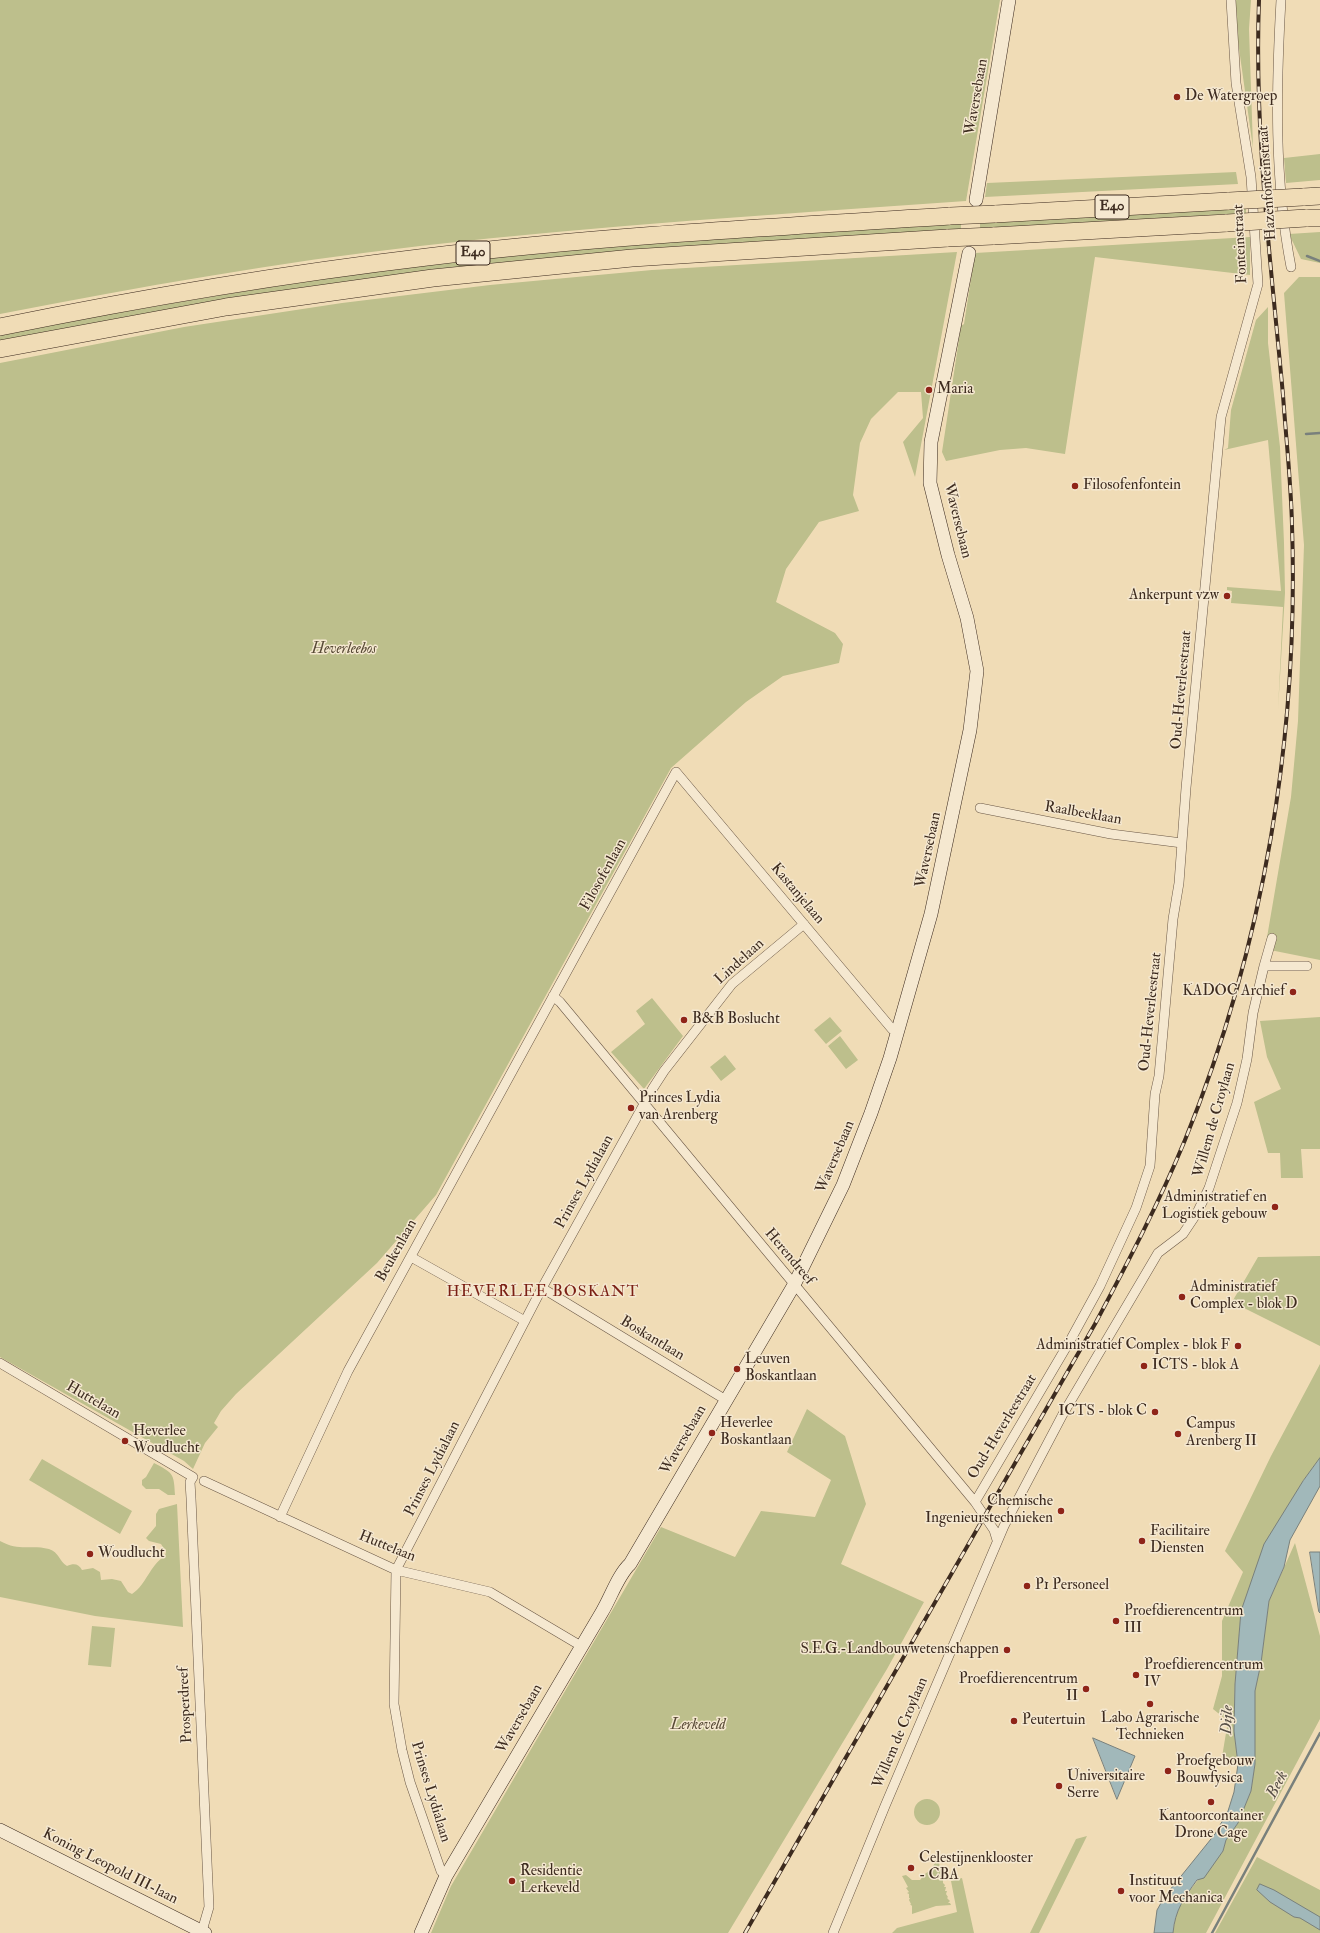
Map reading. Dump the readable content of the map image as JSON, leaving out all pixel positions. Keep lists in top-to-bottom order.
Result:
{
  "streets": {
    "highway": ["E40"],
    "street": [
      "Waversebaan",
      "Hazenfonteinstraat",
      "Fonteinstraat",
      "Oud-Heverleestraat",
      "Raalbeeklaan",
      "Filosofenlaan",
      "Kastanjelaan",
      "Lindelaan",
      "Willem de Croylaan",
      "Prinses Lydialaan",
      "Beukenlaan",
      "Herendreef",
      "Boskantlaan",
      "Huttelaan",
      "Prosperdreef",
      "Koning Leopold III-laan"
    ]
  },
  "crossings": [
    ["Waversebaan", "Kastanjelaan"],
    ["Waversebaan", "Prinses Lydialaan"],
    ["Waversebaan", "Herendreef"],
    ["Waversebaan", "Boskantlaan"],
    ["Waversebaan", "Huttelaan"],
    ["Fonteinstraat", "Oud-Heverleestraat"],
    ["Oud-Heverleestraat", "Raalbeeklaan"],
    ["Oud-Heverleestraat", "Herendreef"],
    ["Filosofenlaan", "Kastanjelaan"],
    ["Filosofenlaan", "Beukenlaan"],
    ["Filosofenlaan", "Herendreef"],
    ["Kastanjelaan", "Lindelaan"],
    ["Lindelaan", "Prinses Lydialaan"],
    ["Lindelaan", "Herendreef"],
    ["Willem de Croylaan", "Herendreef"],
    ["Prinses Lydialaan", "Herendreef"],
    ["Prinses Lydialaan", "Boskantlaan"],
    ["Prinses Lydialaan", "Huttelaan"],
    ["Beukenlaan", "Herendreef"],
    ["Beukenlaan", "Huttelaan"],
    ["Huttelaan", "Prosperdreef"],
    ["Prosperdreef", "Koning Leopold III-laan"]
  ],
  "districts": ["HEVERLEE BOSKANT"],
  "water": ["Dijle", "Beek"],
  "parks": ["Heverleebos", "Lerkeveld"],
  "places": [
    "De Watergroep",
    "Maria",
    "Filosofenfontein",
    "Ankerpunt vzw",
    "KADOC Archief",
    "B&B Boslucht",
    "Princes Lydia van Arenberg",
    "Administratief en Logistiek gebouw",
    "Administratief Complex - blok D",
    "Administratief Complex - blok F",
    "ICTS - blok A",
    "Leuven Boskantlaan",
    "ICTS - blok C",
    "Heverlee Boskantlaan",
    "Campus Arenberg II",
    "Heverlee Woudlucht",
    "Chemische Ingenieurstechnieken",
    "Facilitaire Diensten",
    "Woudlucht",
    "P1 Personeel",
    "Proefdierencentrum III",
    "S.E.G.-Landbouwwetenschappen",
    "Proefdierencentrum IV",
    "Proefdierencentrum II",
    "Labo Agrarische Technieken",
    "Peutertuin",
    "Proefgebouw Bouwfysica",
    "Universitaire Serre",
    "Kantoorcontainer Drone Cage",
    "Celestijnenklooster - CBA",
    "Residentie Lerkeveld",
    "Instituut voor Mechanica"
  ]
}
